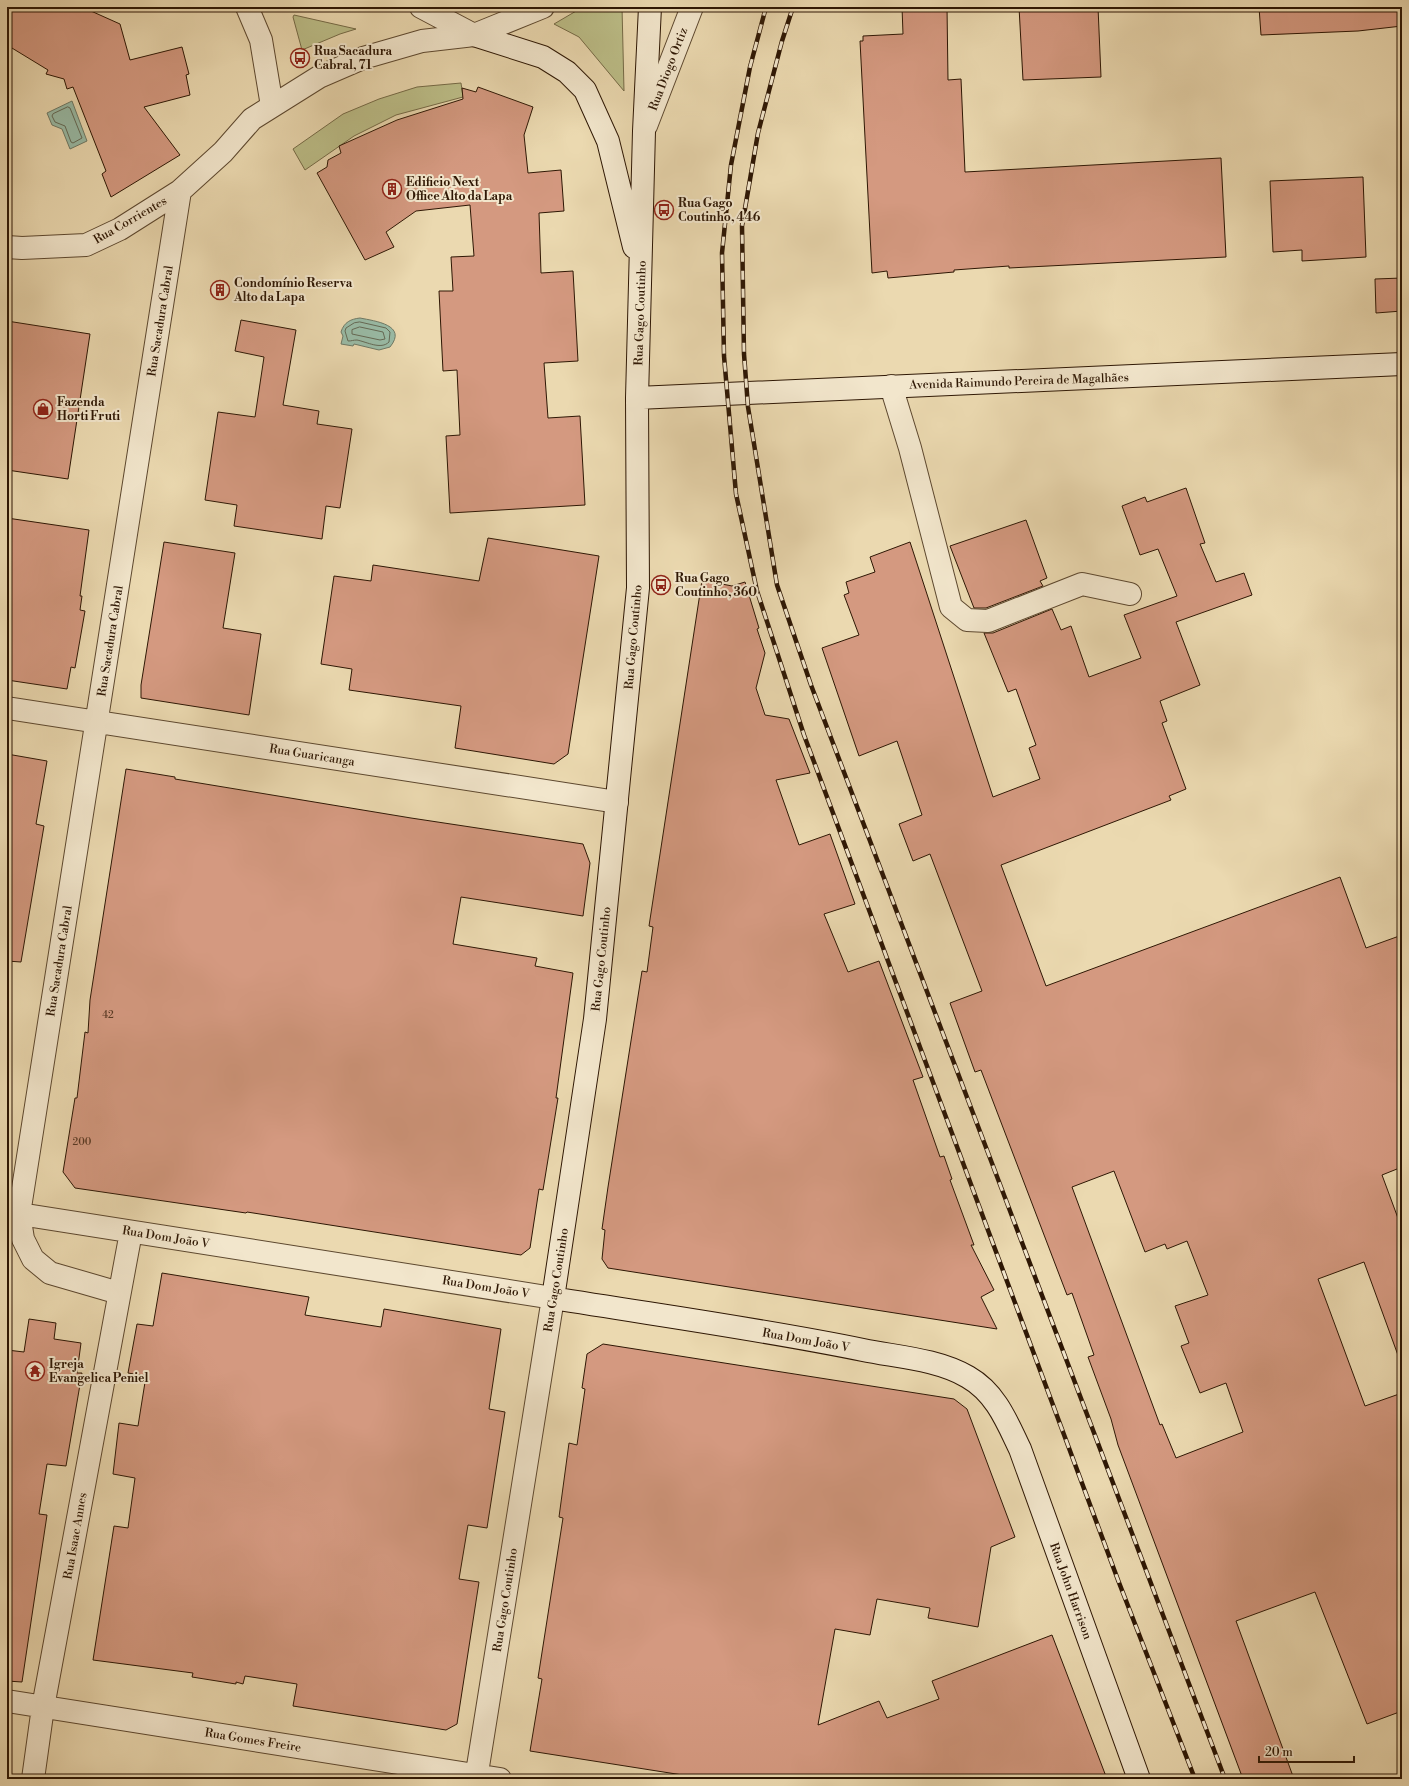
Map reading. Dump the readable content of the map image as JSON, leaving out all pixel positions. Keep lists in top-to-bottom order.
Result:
{
  "streets": {
    "street": [
      "Rua Diogo Ortiz",
      "Rua Corrientes",
      "Rua Gago Coutinho",
      "Rua Sacadura Cabral",
      "Avenida Raimundo Pereira de Magalhães",
      "Rua Guaricanga",
      "Rua Dom João V",
      "Rua Isaac Annes",
      "Rua John Harrison",
      "Rua Gomes Freire"
    ]
  },
  "crossings": [
    ["Rua Diogo Ortiz", "Rua Gago Coutinho"],
    ["Rua Corrientes", "Rua Sacadura Cabral"],
    ["Rua Gago Coutinho", "Avenida Raimundo Pereira de Magalhães"],
    ["Rua Gago Coutinho", "Rua Guaricanga"],
    ["Rua Gago Coutinho", "Rua Dom João V"],
    ["Rua Gago Coutinho", "Rua Gomes Freire"],
    ["Rua Sacadura Cabral", "Rua Guaricanga"],
    ["Rua Sacadura Cabral", "Rua Dom João V"],
    ["Rua Dom João V", "Rua Isaac Annes"],
    ["Rua Dom João V", "Rua John Harrison"],
    ["Rua Isaac Annes", "Rua Gomes Freire"]
  ],
  "places": {
    "bus stop": ["Rua Sacadura Cabral, 71", "Rua Gago Coutinho, 446", "Rua Gago Coutinho, 360"],
    "building": ["Edificio Next Office Alto da Lapa", "Condomínio Reserva Alto da Lapa"],
    "shop": ["Fazenda Horti Fruti"],
    "temple": ["Igreja Evangelica Peniel"]
  },
  "house_numbers": ["42", "200"],
  "scale_bar": "20 m"
}
